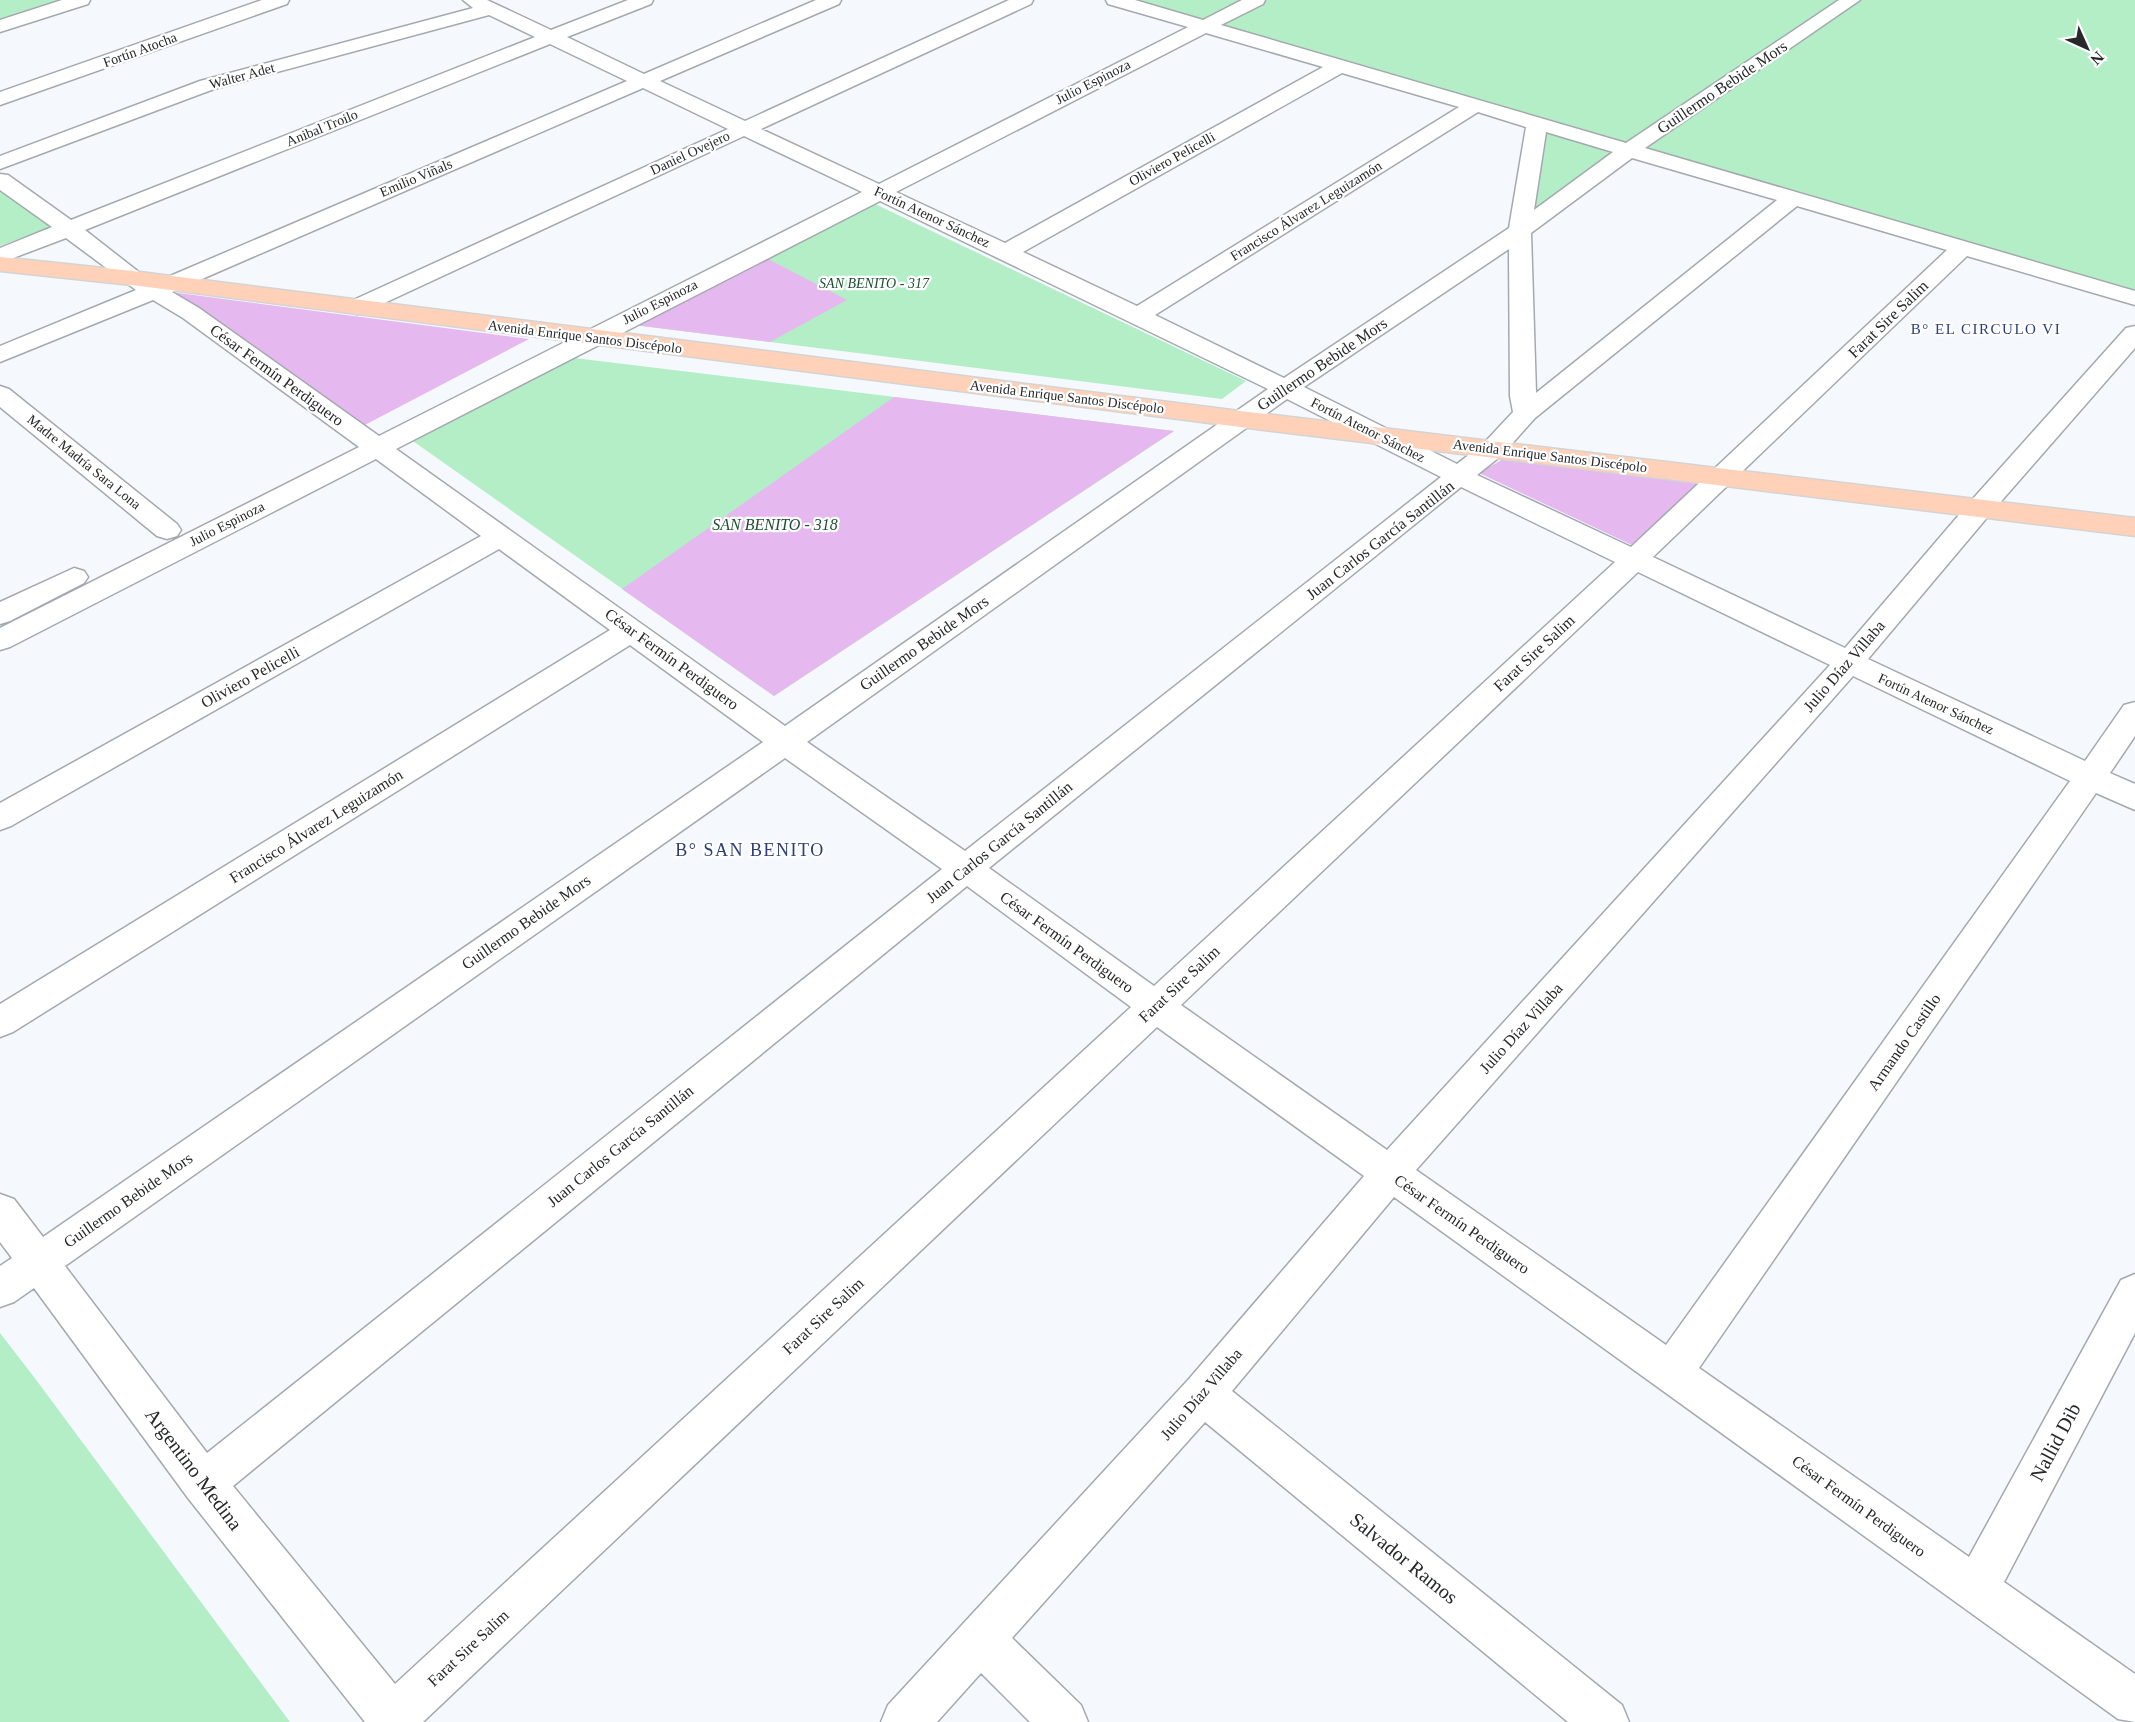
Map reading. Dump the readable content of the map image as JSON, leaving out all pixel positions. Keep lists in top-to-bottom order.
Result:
{
  "streets": {
    "main road": ["Avenida Enrique Santos Discépolo"],
    "street": [
      "Fortín Atocha",
      "Walter Adet",
      "Julio Espinoza",
      "Guillermo Bebide Mors",
      "Anibal Troilo",
      "Daniel Ovejero",
      "Oliviero Pelicelli",
      "Emilio Viñals",
      "Francisco Álvarez Leguizamón",
      "Fortín Atenor Sánchez",
      "Farat Sire Salim",
      "César Fermín Perdiguero",
      "Madre Madría Sara Lona",
      "Juan Carlos García Santillán",
      "Julio Díaz Villaba",
      "Armando Castillo",
      "Nallid Dib",
      "Argentino Medina",
      "Salvador Ramos"
    ]
  },
  "crossings": [
    ["Walter Adet", "Fortín Atenor Sánchez"],
    ["Julio Espinoza", "Fortín Atenor Sánchez"],
    ["Julio Espinoza", "Avenida Enrique Santos Discépolo"],
    ["Julio Espinoza", "César Fermín Perdiguero"],
    ["Julio Espinoza", "Madre Madría Sara Lona"],
    ["Guillermo Bebide Mors", "Fortín Atenor Sánchez"],
    ["Guillermo Bebide Mors", "Avenida Enrique Santos Discépolo"],
    ["Guillermo Bebide Mors", "César Fermín Perdiguero"],
    ["Guillermo Bebide Mors", "Argentino Medina"],
    ["Anibal Troilo", "Fortín Atenor Sánchez"],
    ["Anibal Troilo", "César Fermín Perdiguero"],
    ["Daniel Ovejero", "Fortín Atenor Sánchez"],
    ["Daniel Ovejero", "Avenida Enrique Santos Discépolo"],
    ["Oliviero Pelicelli", "Fortín Atenor Sánchez"],
    ["Oliviero Pelicelli", "César Fermín Perdiguero"],
    ["Emilio Viñals", "Fortín Atenor Sánchez"],
    ["Emilio Viñals", "Avenida Enrique Santos Discépolo"],
    ["Emilio Viñals", "César Fermín Perdiguero"],
    ["Francisco Álvarez Leguizamón", "Fortín Atenor Sánchez"],
    ["Francisco Álvarez Leguizamón", "César Fermín Perdiguero"],
    ["Fortín Atenor Sánchez", "Farat Sire Salim"],
    ["Fortín Atenor Sánchez", "Avenida Enrique Santos Discépolo"],
    ["Fortín Atenor Sánchez", "Juan Carlos García Santillán"],
    ["Fortín Atenor Sánchez", "Julio Díaz Villaba"],
    ["Fortín Atenor Sánchez", "Armando Castillo"],
    ["Farat Sire Salim", "Avenida Enrique Santos Discépolo"],
    ["Farat Sire Salim", "César Fermín Perdiguero"],
    ["Farat Sire Salim", "Argentino Medina"],
    ["Avenida Enrique Santos Discépolo", "César Fermín Perdiguero"],
    ["Avenida Enrique Santos Discépolo", "Juan Carlos García Santillán"],
    ["Avenida Enrique Santos Discépolo", "Julio Díaz Villaba"],
    ["César Fermín Perdiguero", "Juan Carlos García Santillán"],
    ["César Fermín Perdiguero", "Julio Díaz Villaba"],
    ["César Fermín Perdiguero", "Armando Castillo"],
    ["César Fermín Perdiguero", "Nallid Dib"],
    ["Juan Carlos García Santillán", "Argentino Medina"],
    ["Julio Díaz Villaba", "Salvador Ramos"]
  ],
  "districts": ["B° EL CIRCULO VI", "B° SAN BENITO"],
  "parks": ["SAN BENITO - 317", "SAN BENITO - 318"],
  "north": "bottom right"
}
